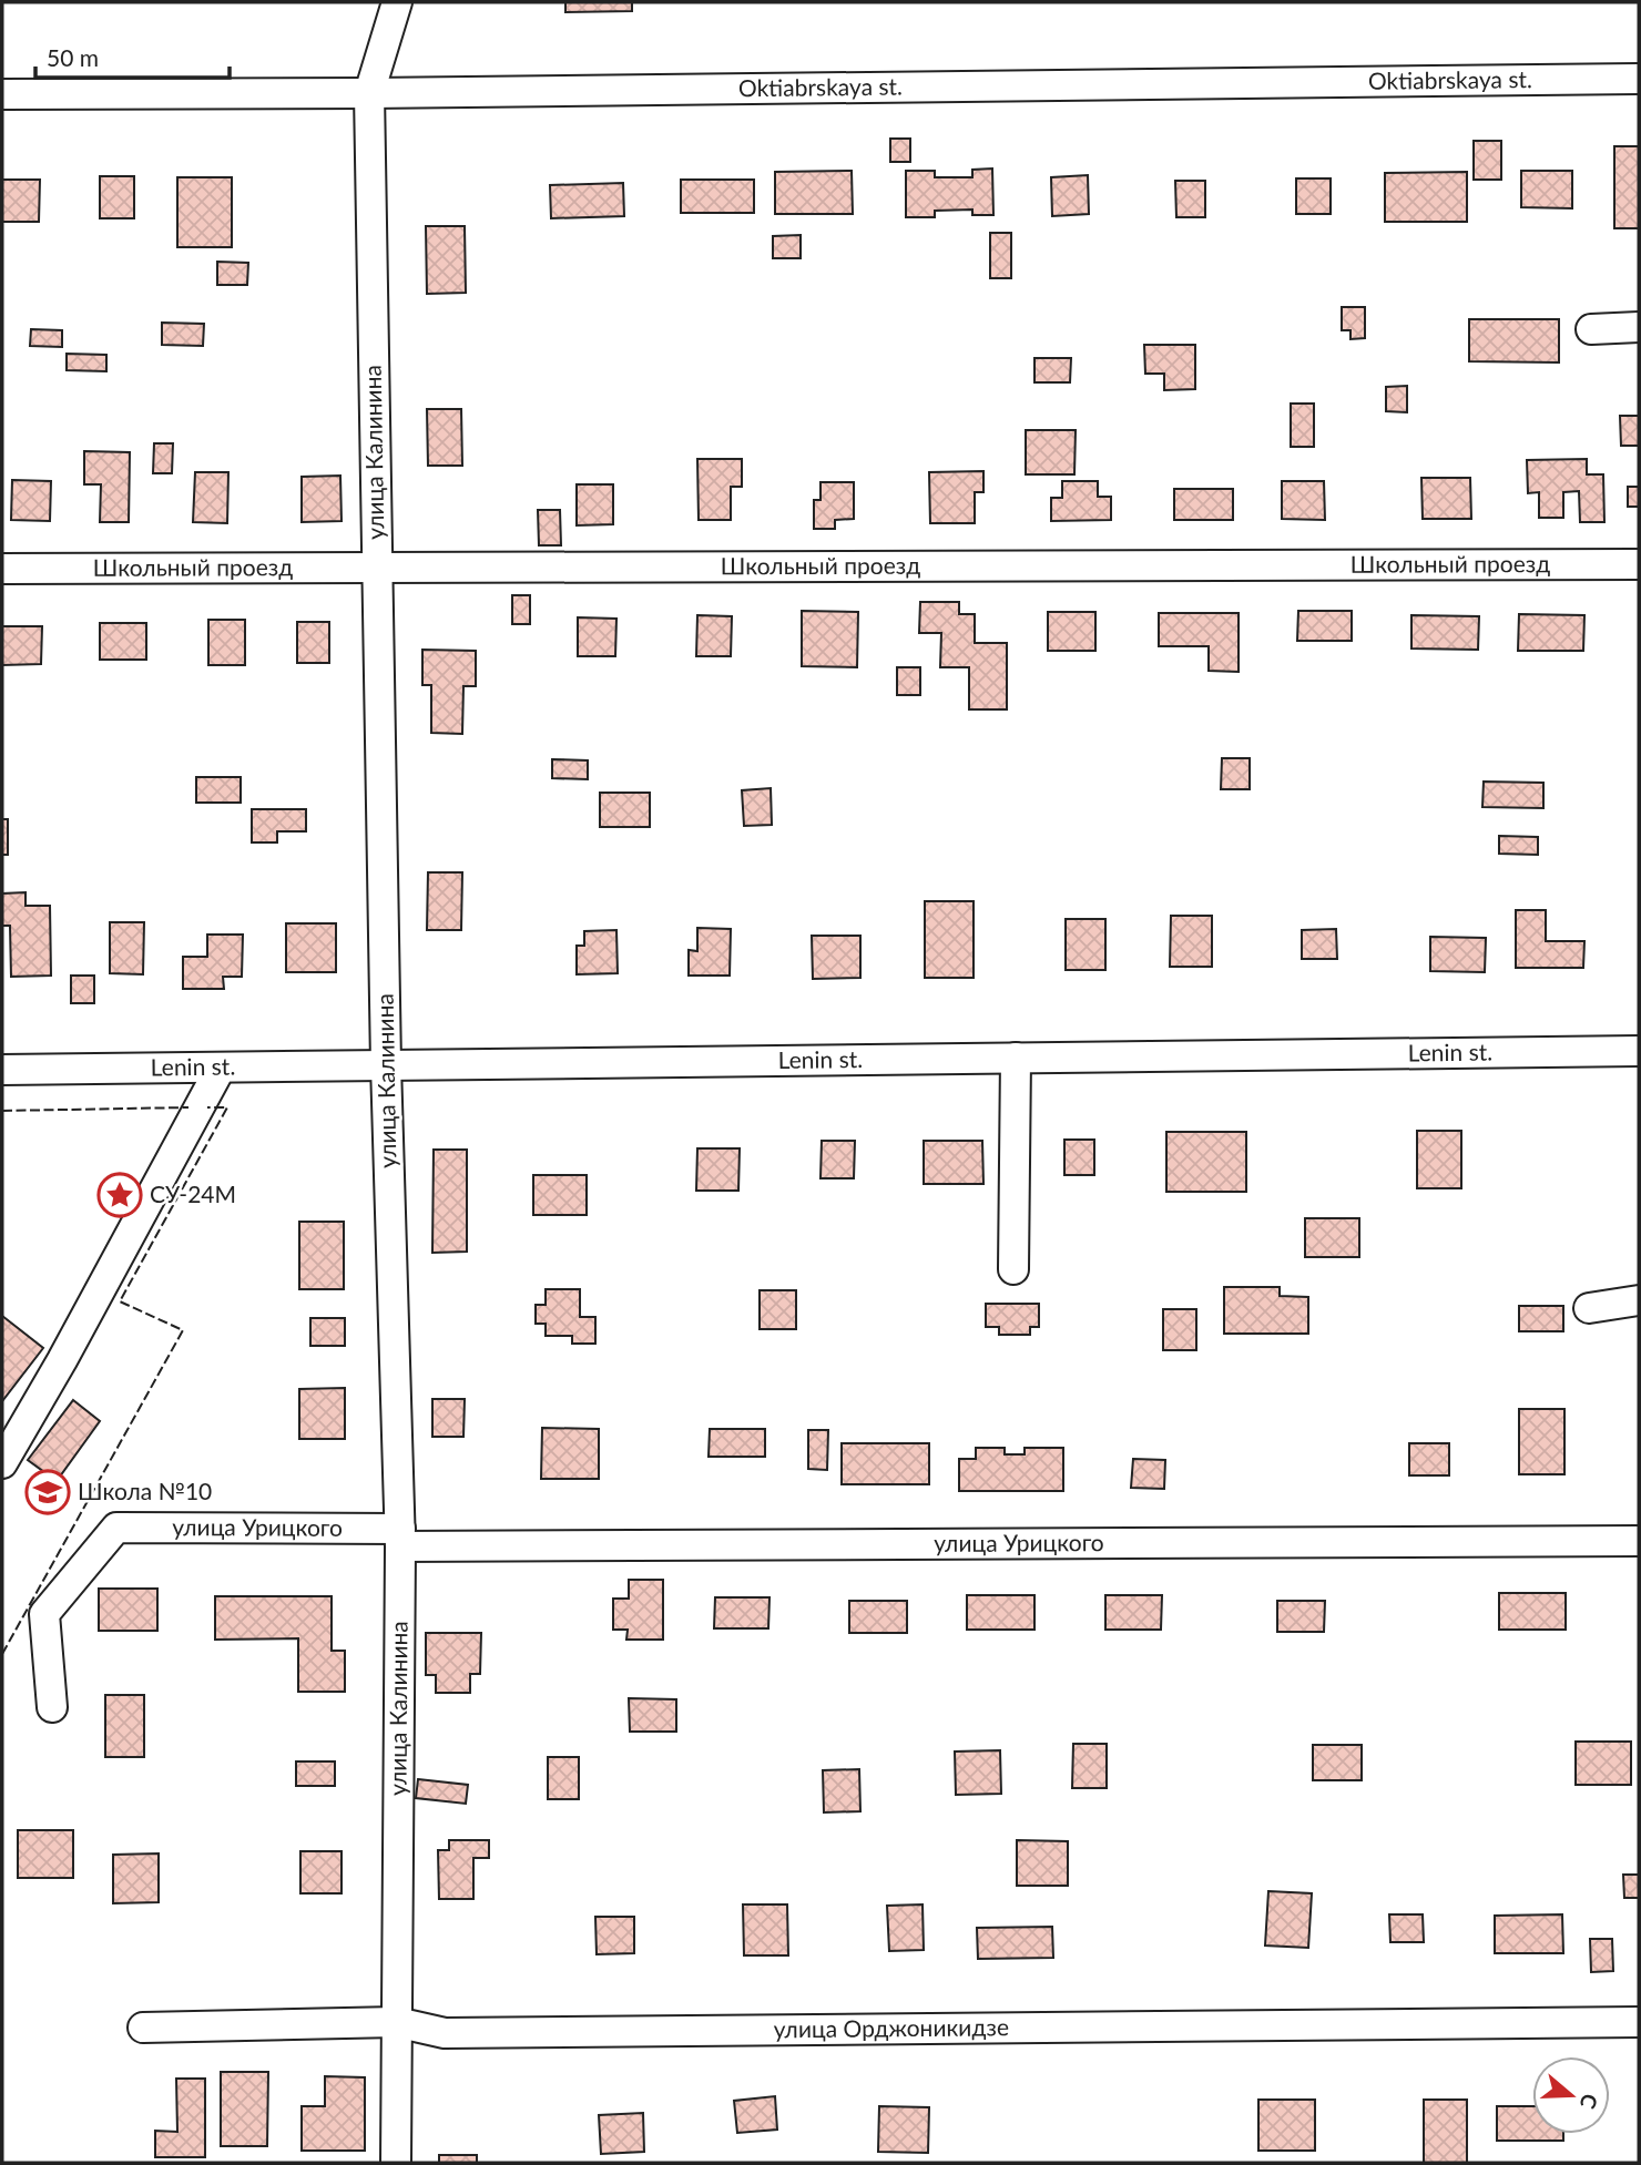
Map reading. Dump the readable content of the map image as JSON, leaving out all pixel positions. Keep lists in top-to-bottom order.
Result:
{
  "streets": {
    "street": [
      "Oktiabrskaya st.",
      "улица Калинина",
      "Школьный проезд",
      "Lenin st.",
      "улица Урицкого",
      "улица Орджоникидзе"
    ]
  },
  "crossings": [
    ["Oktiabrskaya st.", "улица Калинина"],
    ["улица Калинина", "Школьный проезд"],
    ["улица Калинина", "Lenin st."],
    ["улица Калинина", "улица Урицкого"],
    ["улица Калинина", "улица Орджоникидзе"]
  ],
  "places": {
    "place": ["СУ-24М"],
    "school or university": ["Школа №10"]
  },
  "scale_bar": "50 m",
  "north": "right"
}
